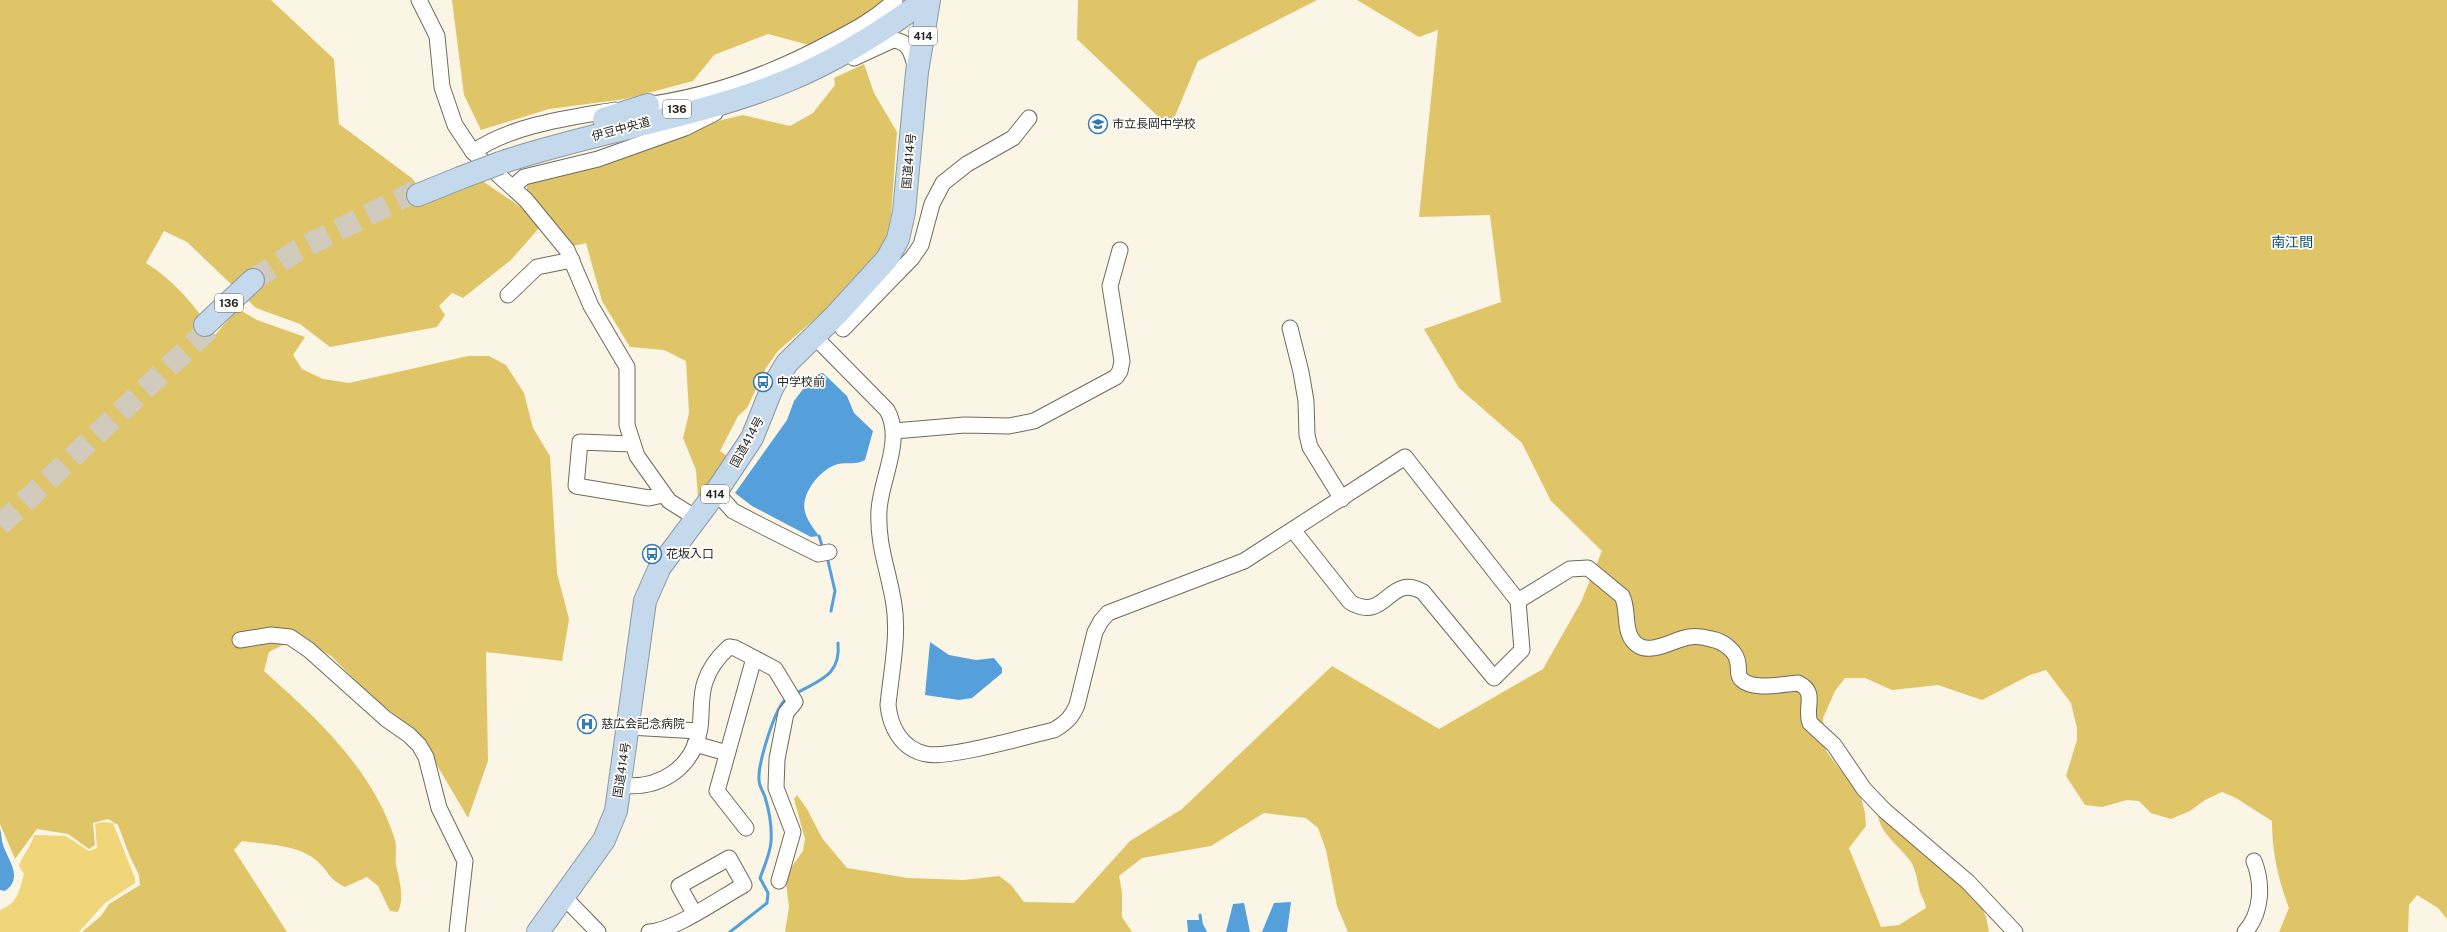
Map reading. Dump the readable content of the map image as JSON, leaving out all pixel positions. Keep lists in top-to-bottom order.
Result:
{
  "streets": {
    "highway": [
      "414",
      "136",
      "伊豆中央道",
      "国道414号"
    ]
  },
  "crossings": [
    ["伊豆中央道", "国道414号"]
  ],
  "districts": ["南江間"],
  "places": {
    "school or university": ["市立長岡中学校"],
    "bus stop": ["中学校前", "花坂入口"],
    "hospital": ["慈広会記念病院"]
  }
}
